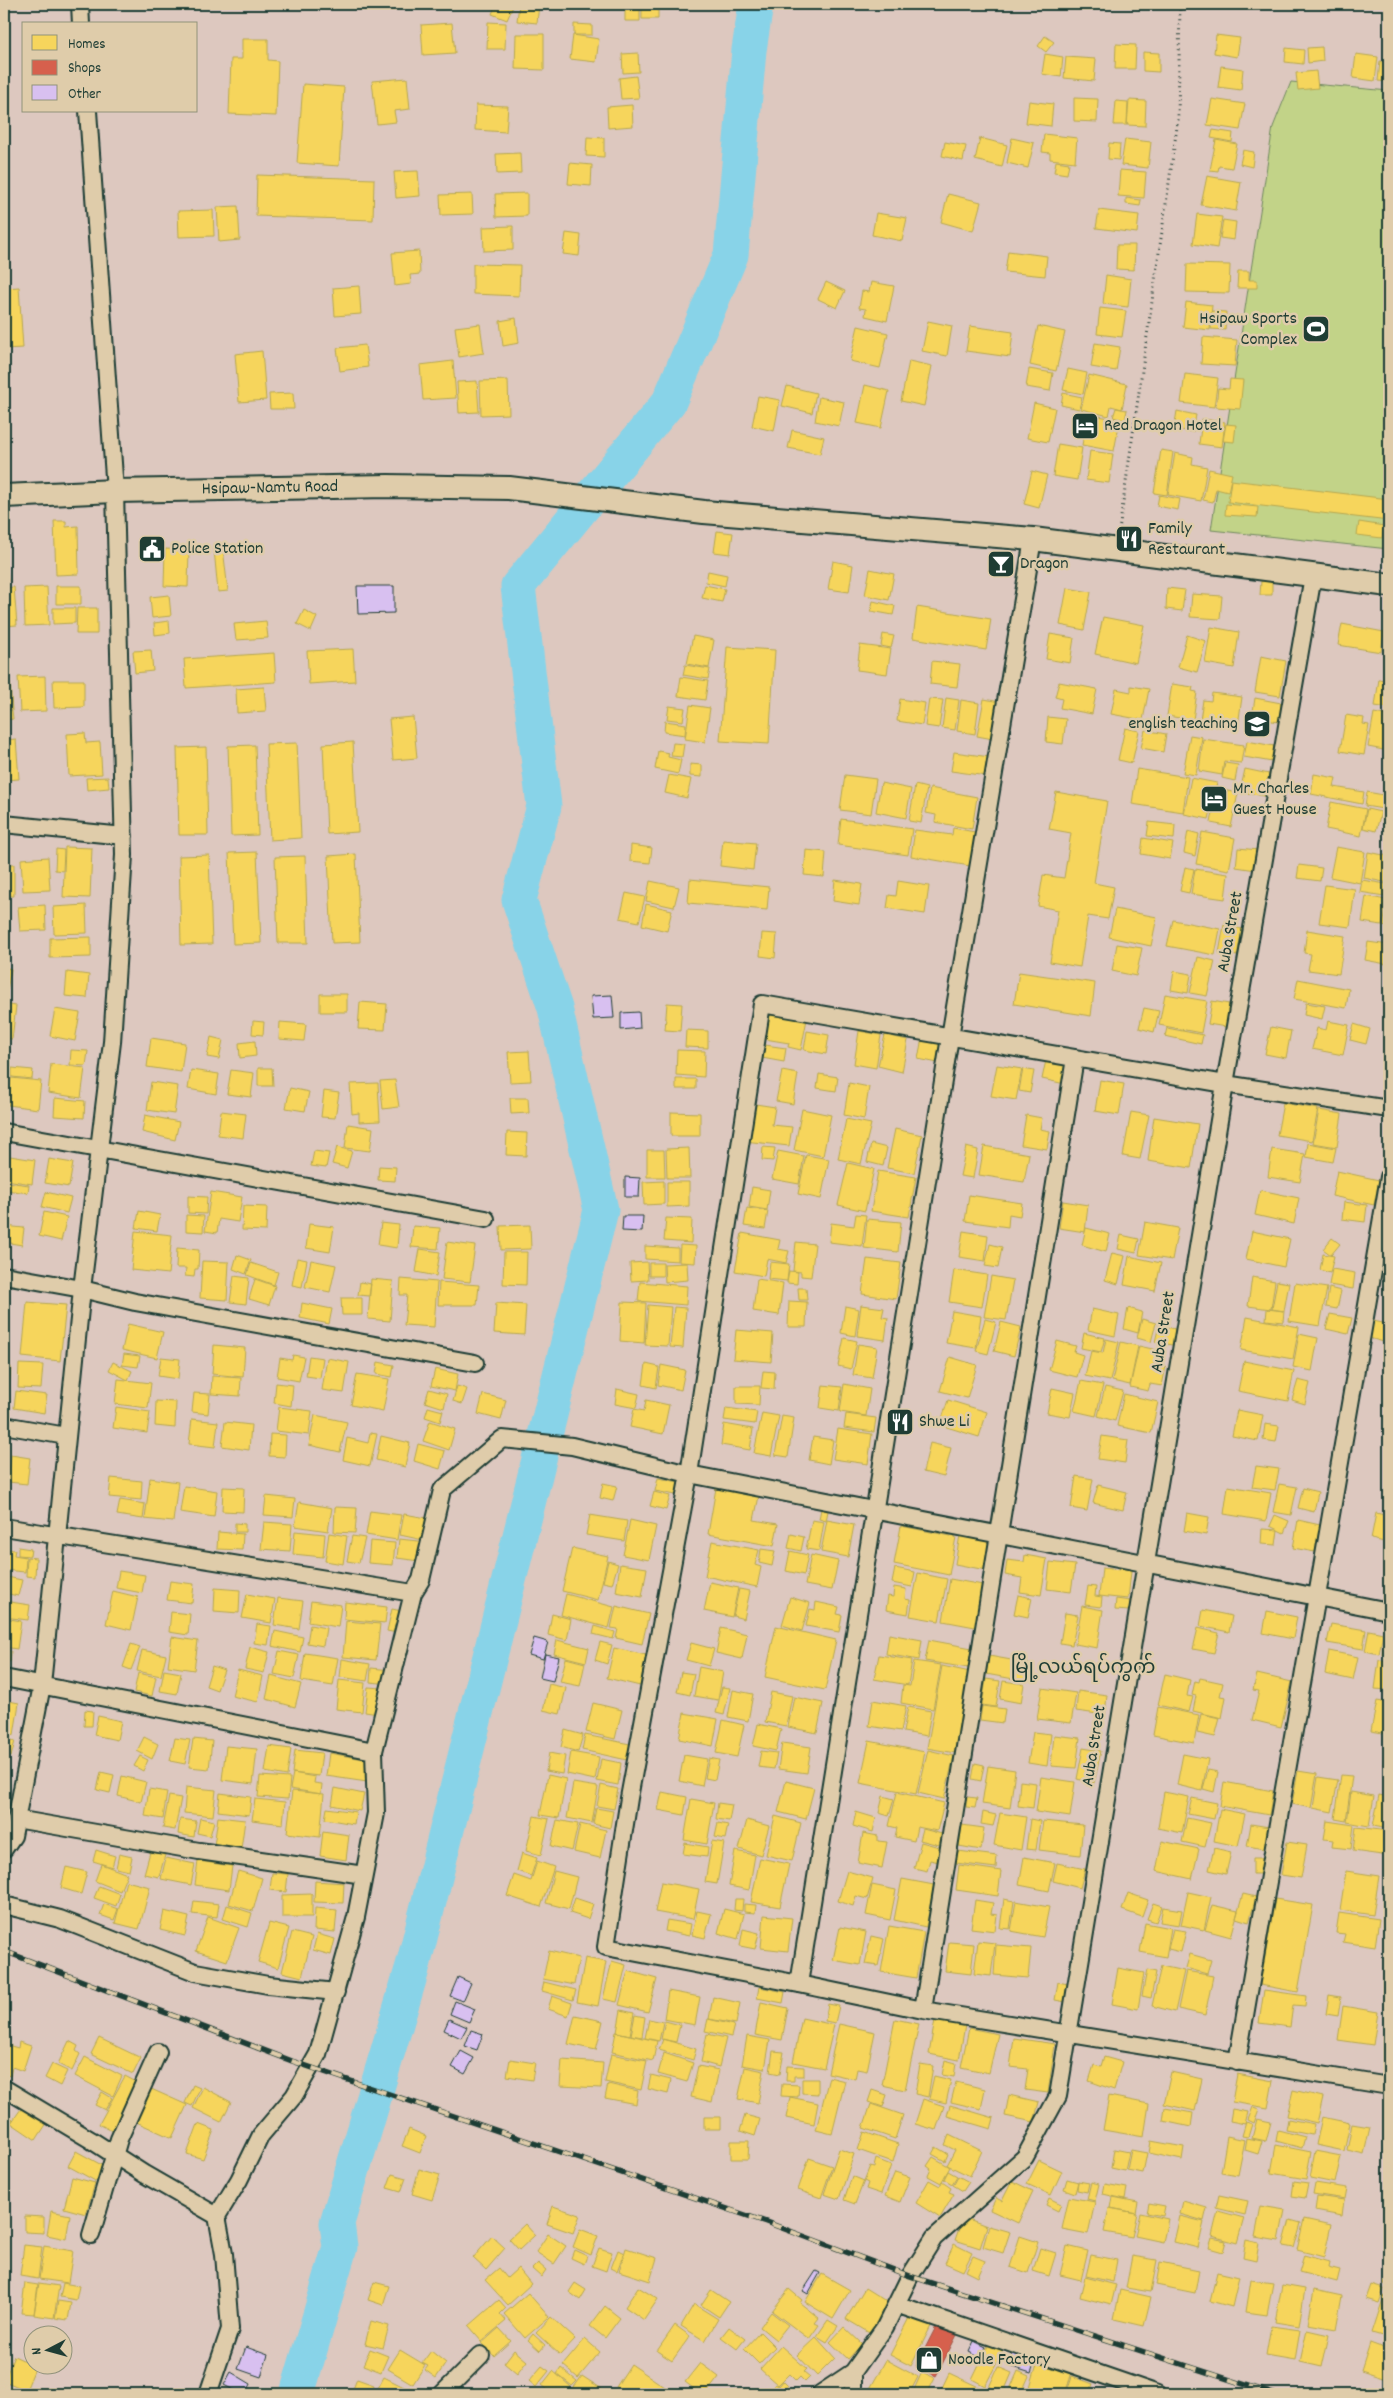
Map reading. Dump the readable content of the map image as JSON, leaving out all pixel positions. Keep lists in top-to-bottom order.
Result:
{
  "streets": {
    "main road": ["Hsipaw-Namtu Road"],
    "street": ["Auba Street"]
  },
  "crossings": [
    ["Hsipaw-Namtu Road", "Auba Street"]
  ],
  "districts": ["မြို့လယ်ရပ်ကွက်"],
  "places": {
    "sports": ["Hsipaw Sports Complex"],
    "hotel": ["Red Dragon Hotel", "Mr. Charles Guest House"],
    "restaurant": ["Family Restaurant", "Shwe Li"],
    "public building": ["Police Station"],
    "bar": ["Dragon"],
    "school or university": ["english teaching"],
    "shop": ["Noodle Factory"]
  },
  "legend": ["Homes", "Shops", "Other"],
  "north": "left"
}
